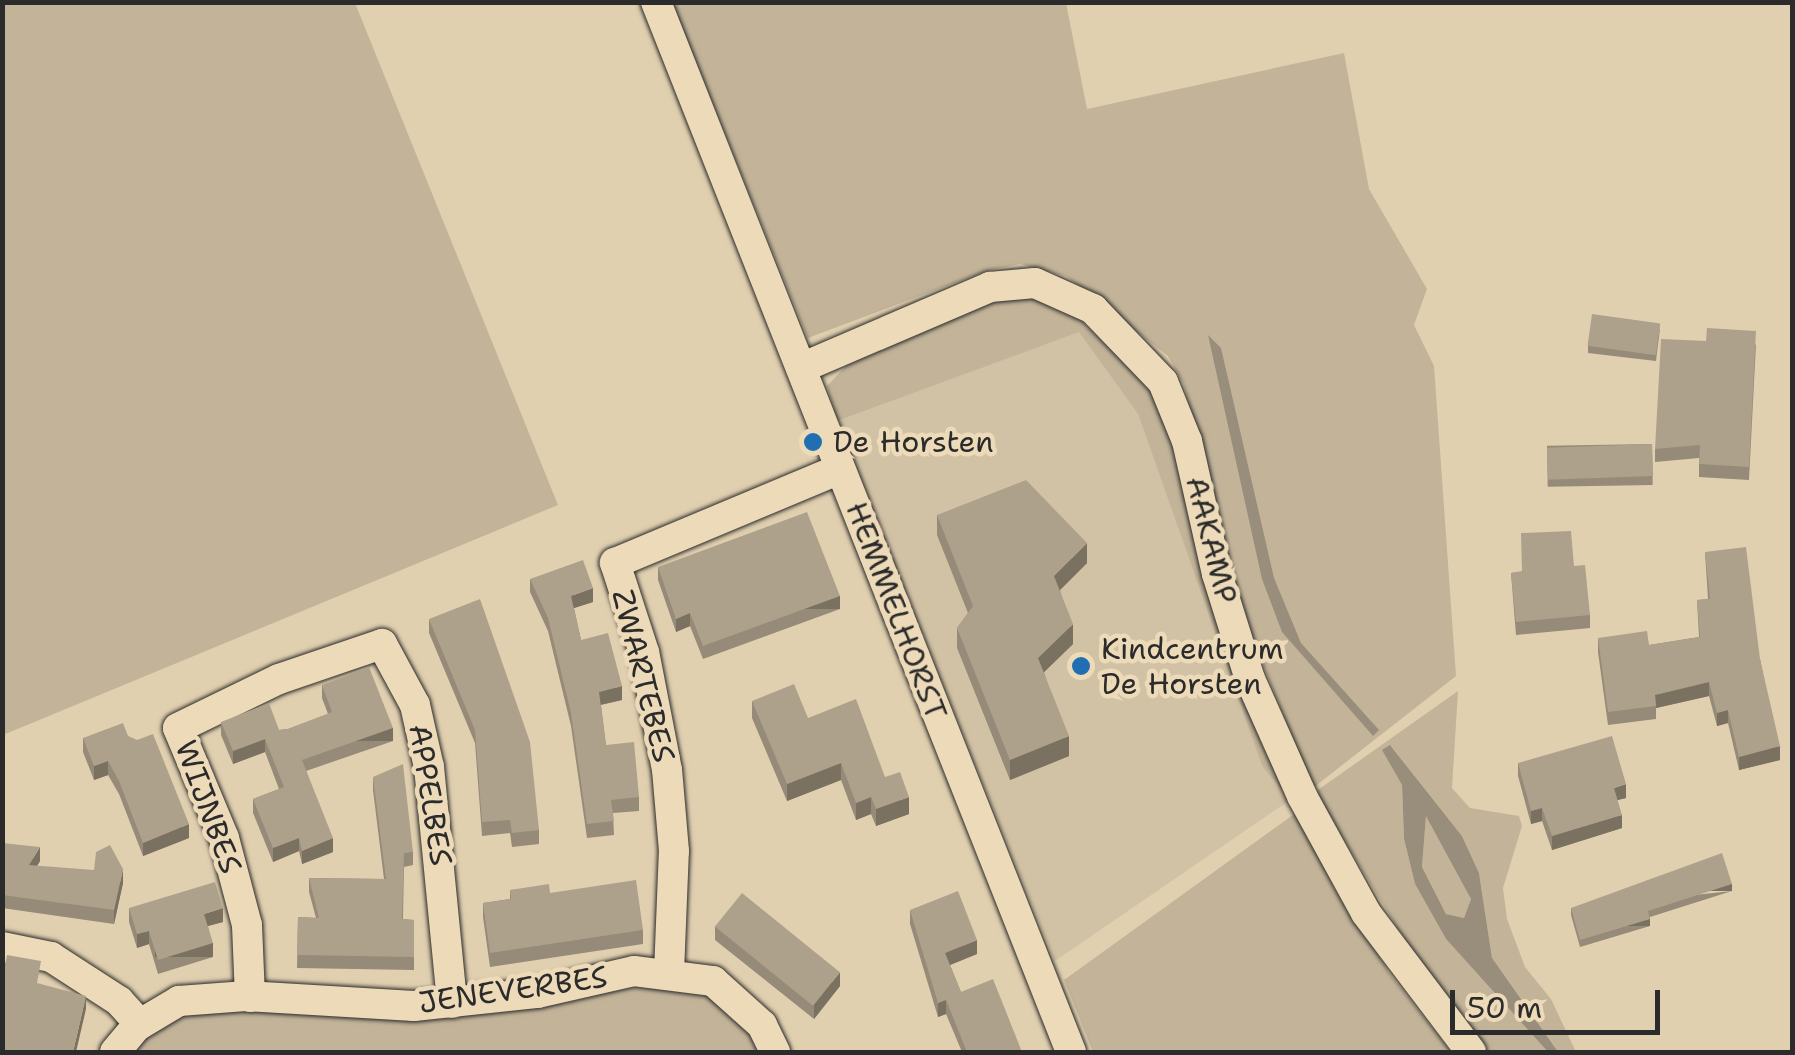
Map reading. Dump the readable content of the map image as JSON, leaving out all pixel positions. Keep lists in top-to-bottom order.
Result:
{
  "streets": {
    "street": [
      "AAKAMP",
      "HEMMELHORST",
      "ZWARTEBES",
      "APPELBES",
      "WIJNBES",
      "JENEVERBES"
    ]
  },
  "crossings": [
    ["AAKAMP", "HEMMELHORST"],
    ["HEMMELHORST", "ZWARTEBES"],
    ["ZWARTEBES", "JENEVERBES"],
    ["APPELBES", "WIJNBES"],
    ["APPELBES", "JENEVERBES"],
    ["WIJNBES", "JENEVERBES"]
  ],
  "places": ["De Horsten", "Kindcentrum De Horsten"],
  "scale_bar": "50 m"
}
